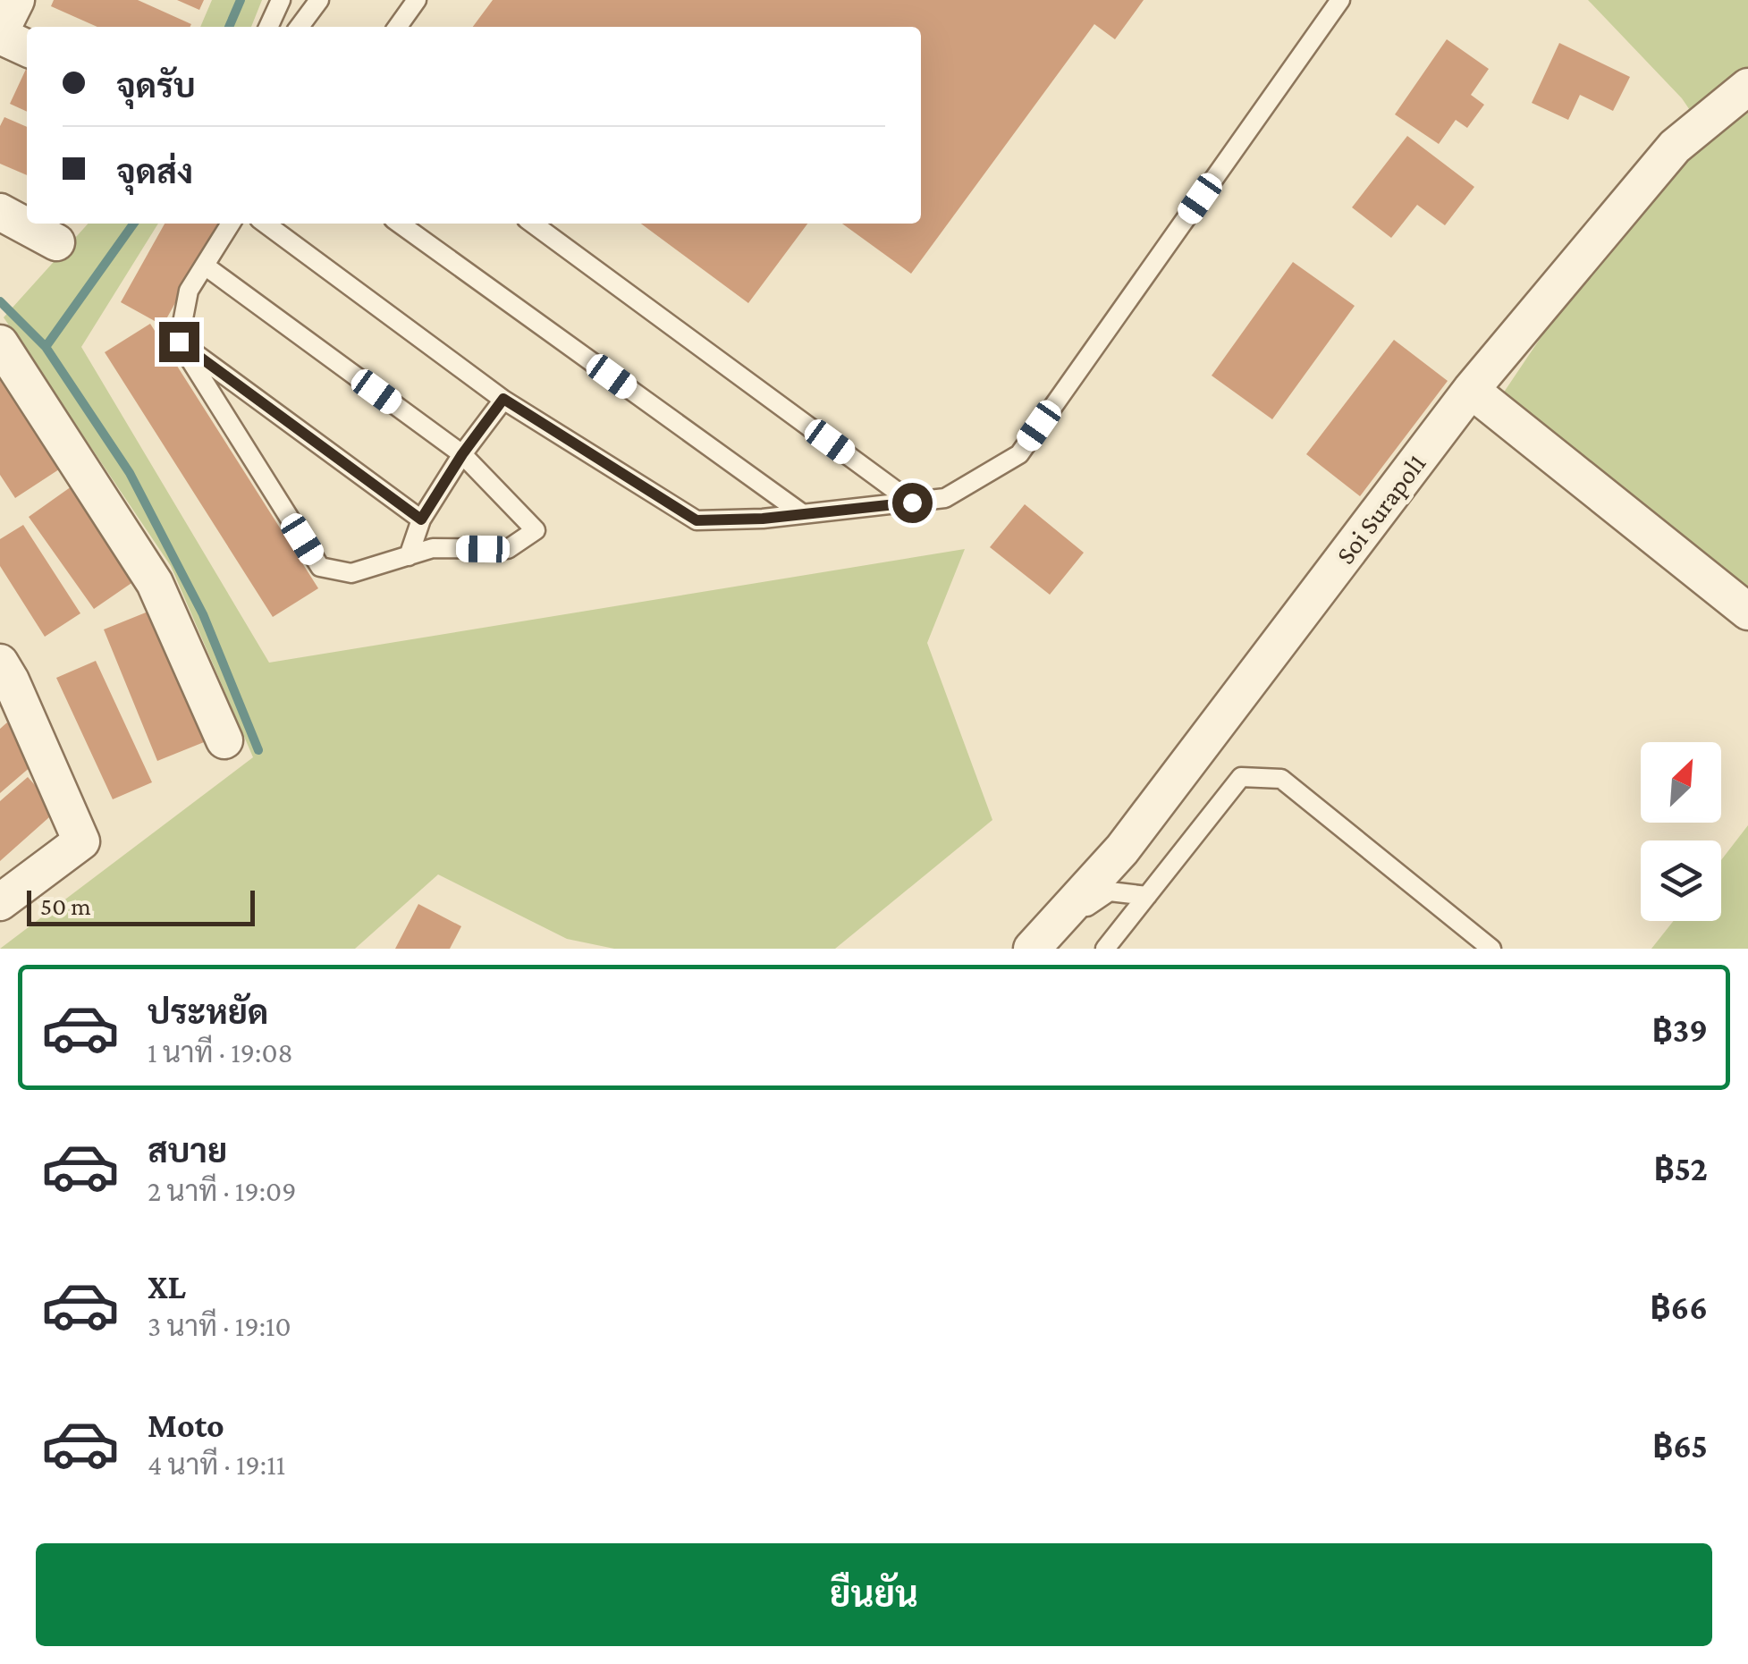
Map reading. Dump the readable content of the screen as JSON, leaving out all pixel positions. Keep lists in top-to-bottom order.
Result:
{
  "streets": {
    "street": ["Soi Surapol1"]
  },
  "scale_bar": "50 m",
  "north": "top right",
  "page": {
    "banner": ["จุดรับ", "จุดส่ง"],
    "scale": "50 m",
    "list": [
      {
        "name": "ประหยัด",
        "note": "1 นาที · 19:08",
        "value": "฿39"
      },
      {
        "name": "สบาย",
        "note": "2 นาที · 19:09",
        "value": "฿52"
      },
      {
        "name": "XL",
        "note": "3 นาที · 19:10",
        "value": "฿66"
      },
      {
        "name": "Moto",
        "note": "4 นาที · 19:11",
        "value": "฿65"
      }
    ],
    "buttons": "ยืนยัน"
  }
}
